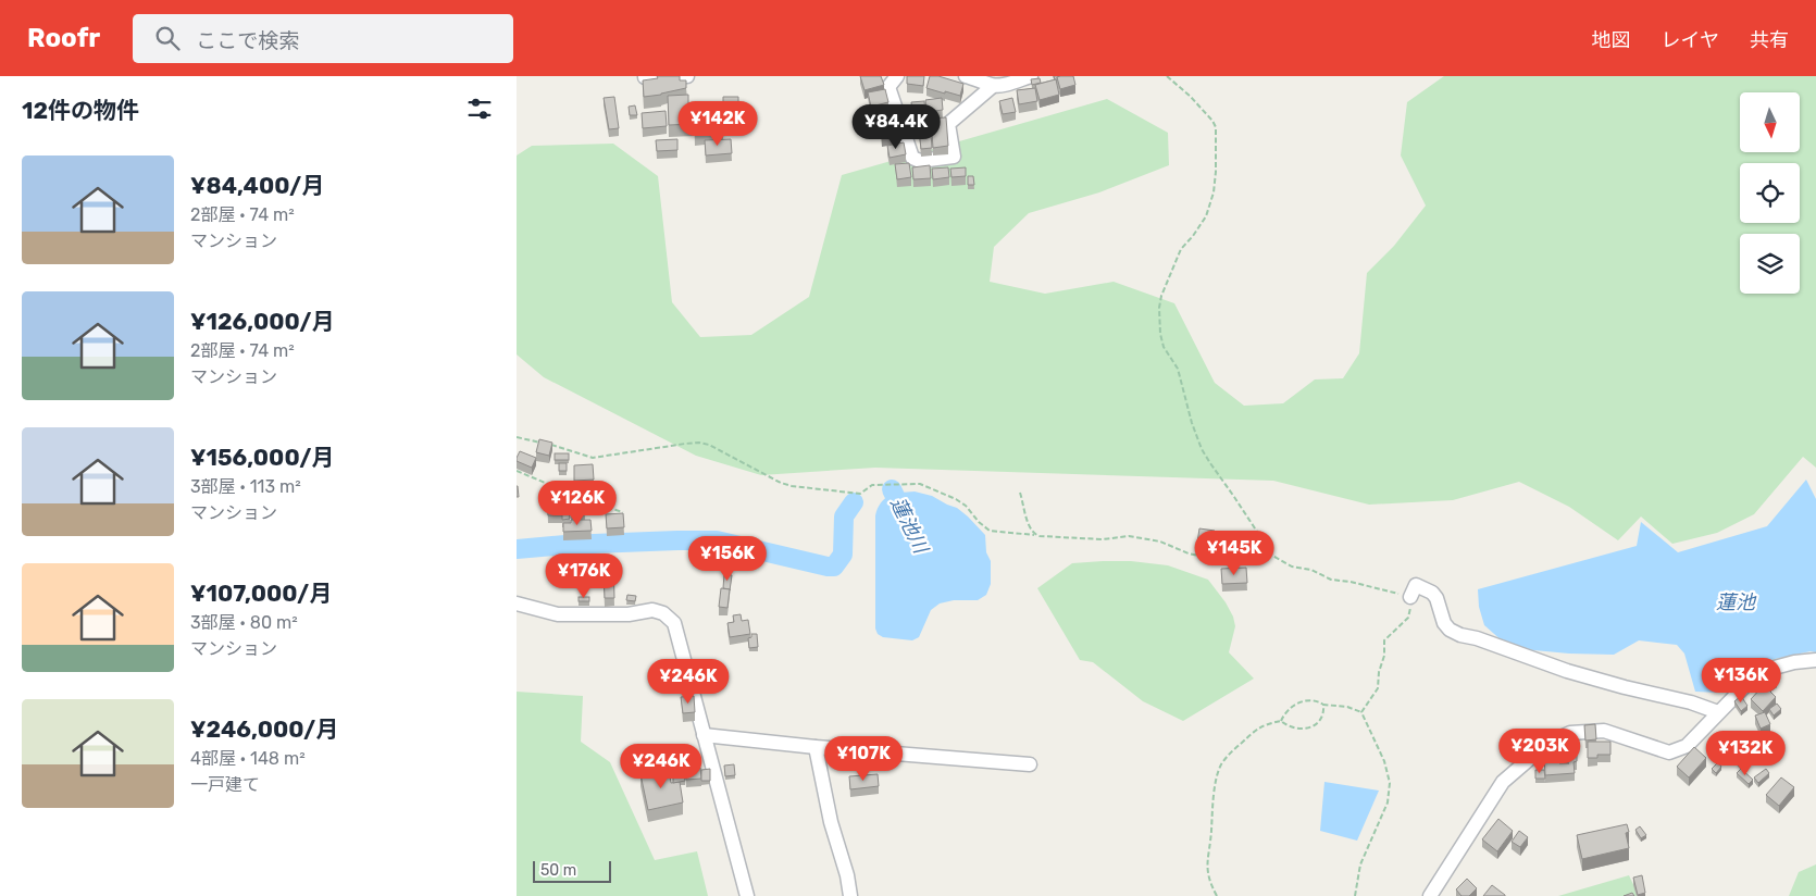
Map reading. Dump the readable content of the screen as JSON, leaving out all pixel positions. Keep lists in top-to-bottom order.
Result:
{
  "water": ["蓮池川", "蓮池"],
  "scale_bar": "50 m",
  "north": "bottom",
  "page": {
    "header": "Roofr",
    "search": "ここで検索",
    "nav": ["地図", "レイヤ", "共有"],
    "heading": "12件の物件",
    "price": [
      "¥142K",
      "¥84.4K",
      "¥126K",
      "¥145K",
      "¥156K",
      "¥176K",
      "¥136K",
      "¥246K",
      "¥203K",
      "¥132K",
      "¥107K",
      "¥246K"
    ],
    "list": [
      {
        "name": "¥84,400/月",
        "note": "2部屋 · 74 m² · マンション"
      },
      {
        "name": "¥126,000/月",
        "note": "2部屋 · 74 m² · マンション"
      },
      {
        "name": "¥156,000/月",
        "note": "3部屋 · 113 m² · マンション"
      },
      {
        "name": "¥107,000/月",
        "note": "3部屋 · 80 m² · マンション"
      },
      {
        "name": "¥246,000/月",
        "note": "4部屋 · 148 m² · 一戸建て"
      }
    ],
    "scale": "50 m"
  }
}
